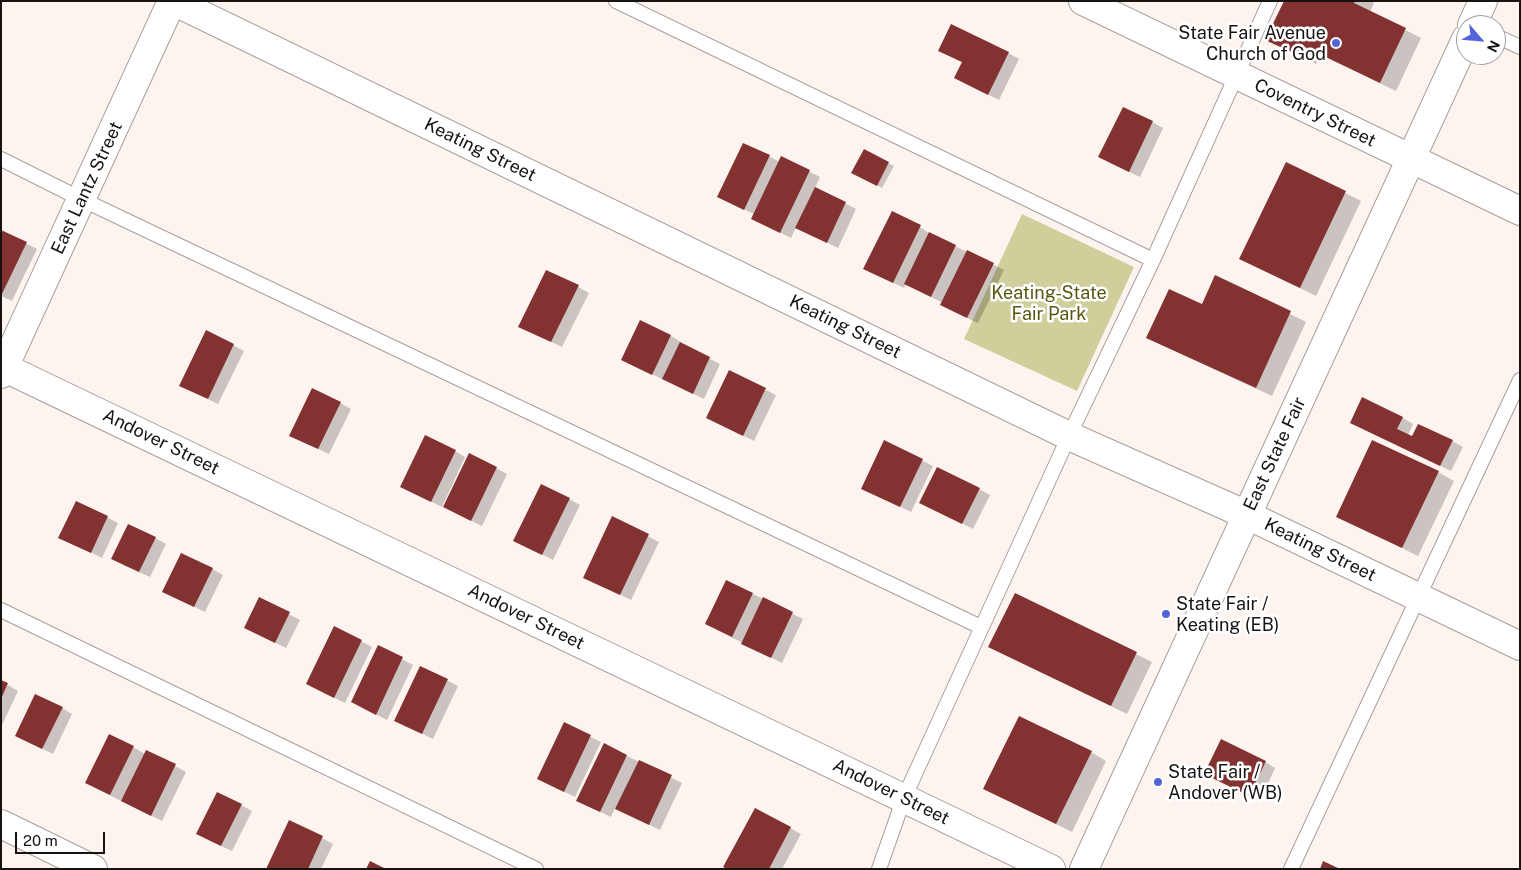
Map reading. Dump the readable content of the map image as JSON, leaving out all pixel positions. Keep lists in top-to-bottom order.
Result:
{
  "streets": {
    "street": [
      "Coventry Street",
      "Keating Street",
      "East Lantz Street",
      "Andover Street",
      "East State Fair"
    ]
  },
  "crossings": [
    ["Coventry Street", "East State Fair"],
    ["Keating Street", "East Lantz Street"],
    ["Keating Street", "East State Fair"],
    ["East Lantz Street", "Andover Street"]
  ],
  "parks": ["Keating-State Fair Park"],
  "places": ["State Fair Avenue Church of God", "State Fair / Keating (EB)", "State Fair / Andover (WB)"],
  "scale_bar": "20 m",
  "north": "bottom right"
}
